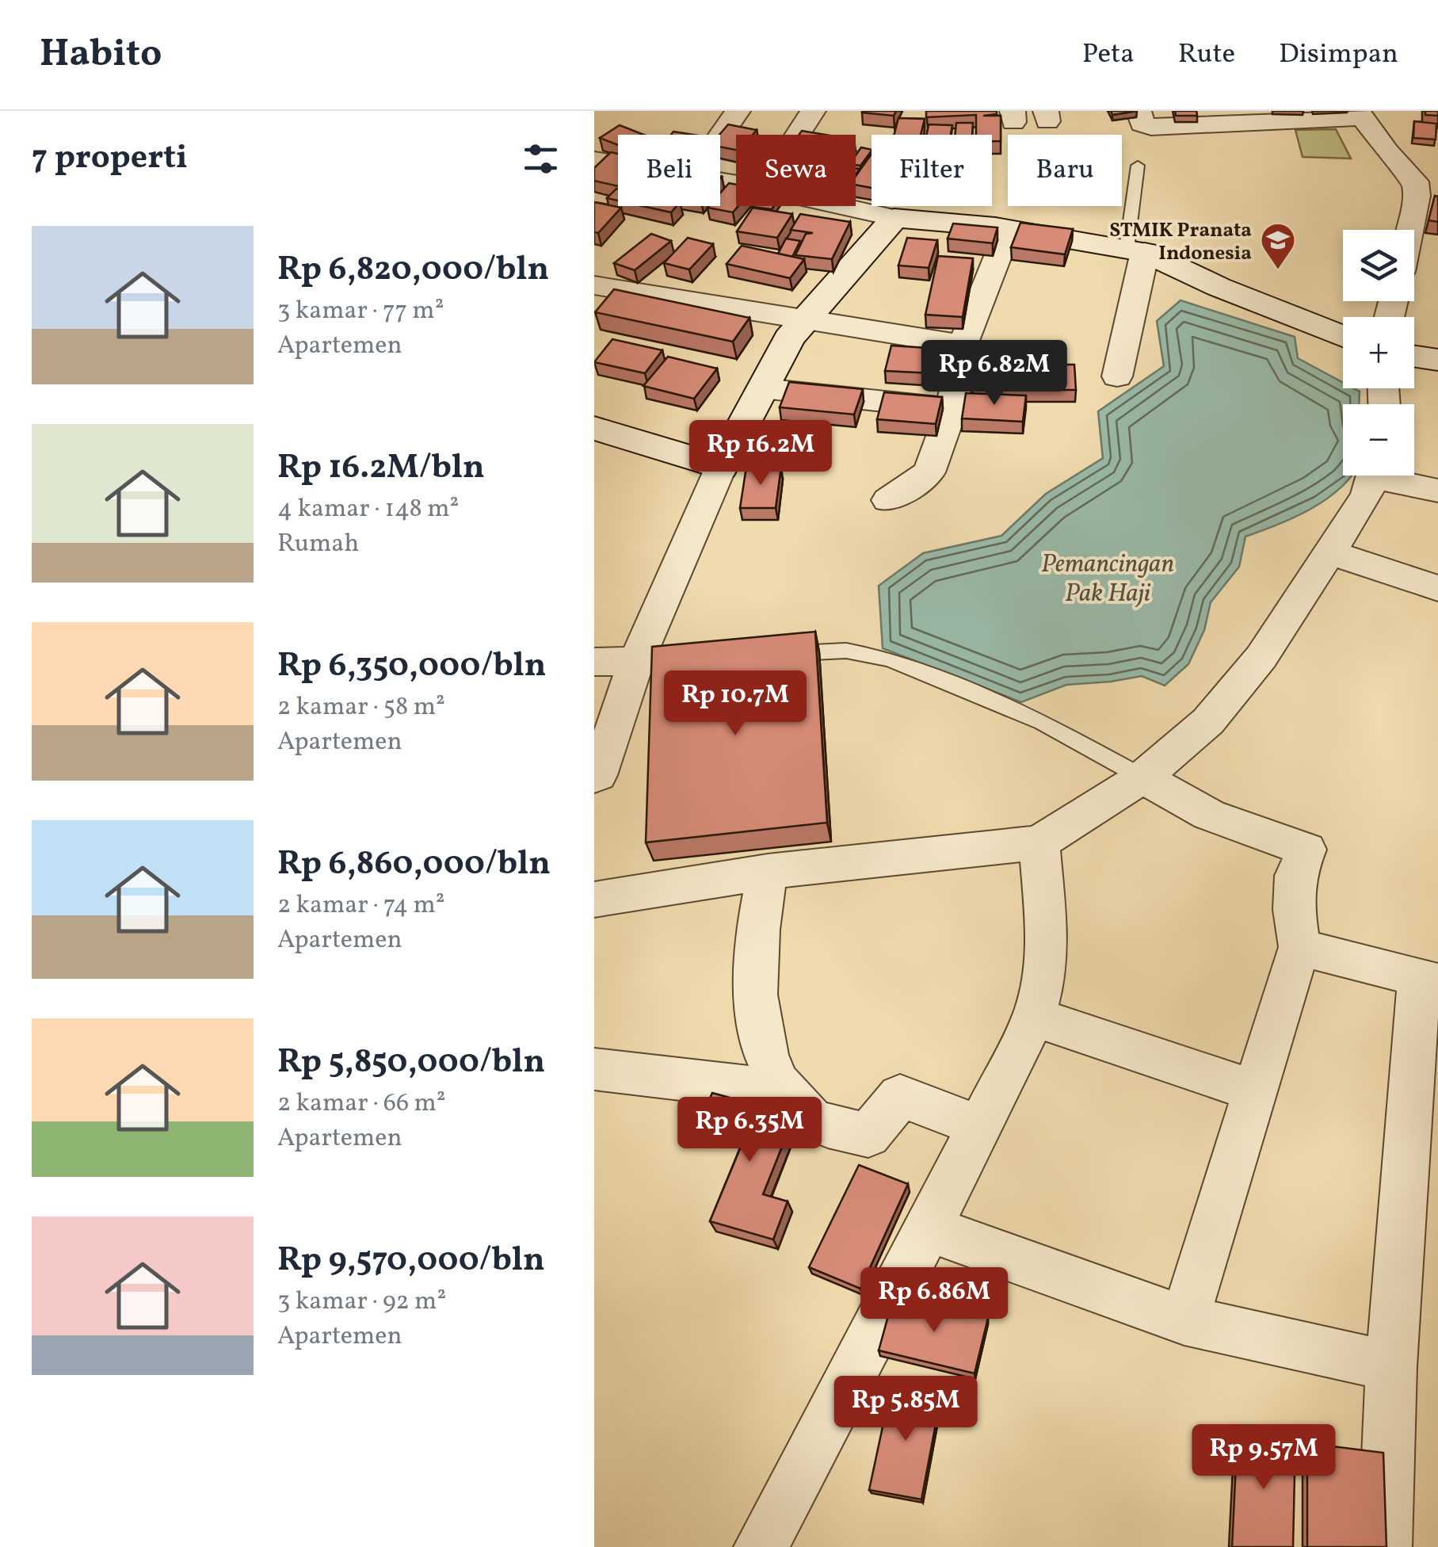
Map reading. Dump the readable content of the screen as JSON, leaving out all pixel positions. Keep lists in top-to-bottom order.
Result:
{
  "water": ["Pemancingan Pak Haji"],
  "places": {
    "school or university": ["STMIK Pranata Indonesia"]
  },
  "page": {
    "header": "Habito",
    "nav": ["Peta", "Rute", "Disimpan"],
    "heading": "7 properti",
    "chip": [
      "Beli",
      "Sewa",
      "Filter",
      "Baru"
    ],
    "list": [
      {
        "name": "Rp 6,820,000/bln",
        "note": "3 kamar · 77 m² · Apartemen"
      },
      {
        "name": "Rp 16.2M/bln",
        "note": "4 kamar · 148 m² · Rumah"
      },
      {
        "name": "Rp 6,350,000/bln",
        "note": "2 kamar · 58 m² · Apartemen"
      },
      {
        "name": "Rp 6,860,000/bln",
        "note": "2 kamar · 74 m² · Apartemen"
      },
      {
        "name": "Rp 5,850,000/bln",
        "note": "2 kamar · 66 m² · Apartemen"
      },
      {
        "name": "Rp 9,570,000/bln",
        "note": "3 kamar · 92 m² · Apartemen"
      }
    ],
    "map_buttons": ["+", "−"],
    "price": [
      "Rp 6.82M",
      "Rp 16.2M",
      "Rp 10.7M",
      "Rp 6.35M",
      "Rp 6.86M",
      "Rp 5.85M",
      "Rp 9.57M"
    ]
  }
}
